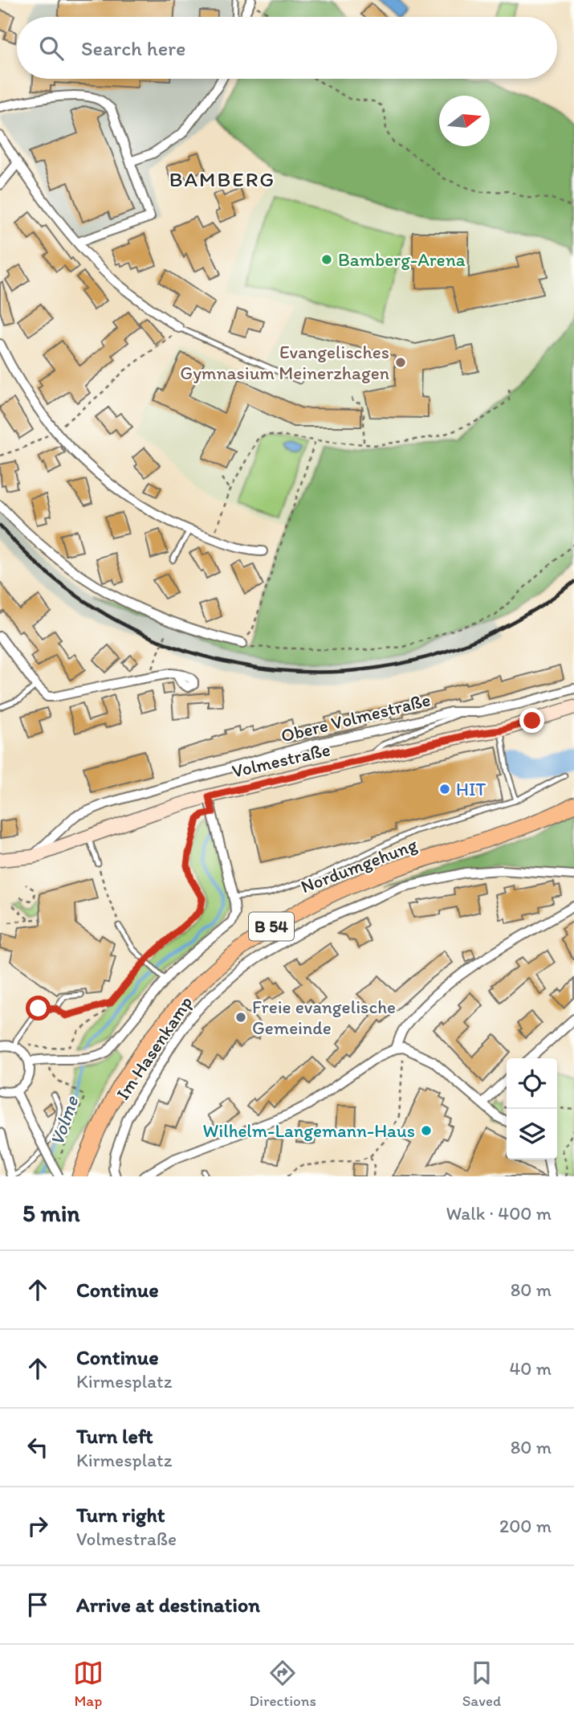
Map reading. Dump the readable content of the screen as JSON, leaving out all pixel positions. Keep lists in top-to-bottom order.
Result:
{
  "streets": {
    "main road": ["Volmestraße", "Nordumgehung", "B 54"],
    "street": ["Obere Volmestraße", "Im Hasenkamp"]
  },
  "crossings": [
    ["Obere Volmestraße", "Volmestraße"]
  ],
  "districts": ["BAMBERG"],
  "water": ["Volme"],
  "places": [
    "Bamberg-Arena",
    "Evangelisches Gymnasium Meinerzhagen",
    "HIT",
    "Freie evangelische Gemeinde",
    "Wilhelm-Langemann-Haus"
  ],
  "north": "right",
  "page": {
    "search": "Search here",
    "heading": ["5 min", "Walk · 400 m"],
    "list": [
      ["Continue", "80 m"],
      ["Continue", "Kirmesplatz", "40 m"],
      ["Turn left", "Kirmesplatz", "80 m"],
      ["Turn right", "Volmestraße", "200 m"],
      "Arrive at destination"
    ],
    "nav": ["Map", "Directions", "Saved"]
  }
}
